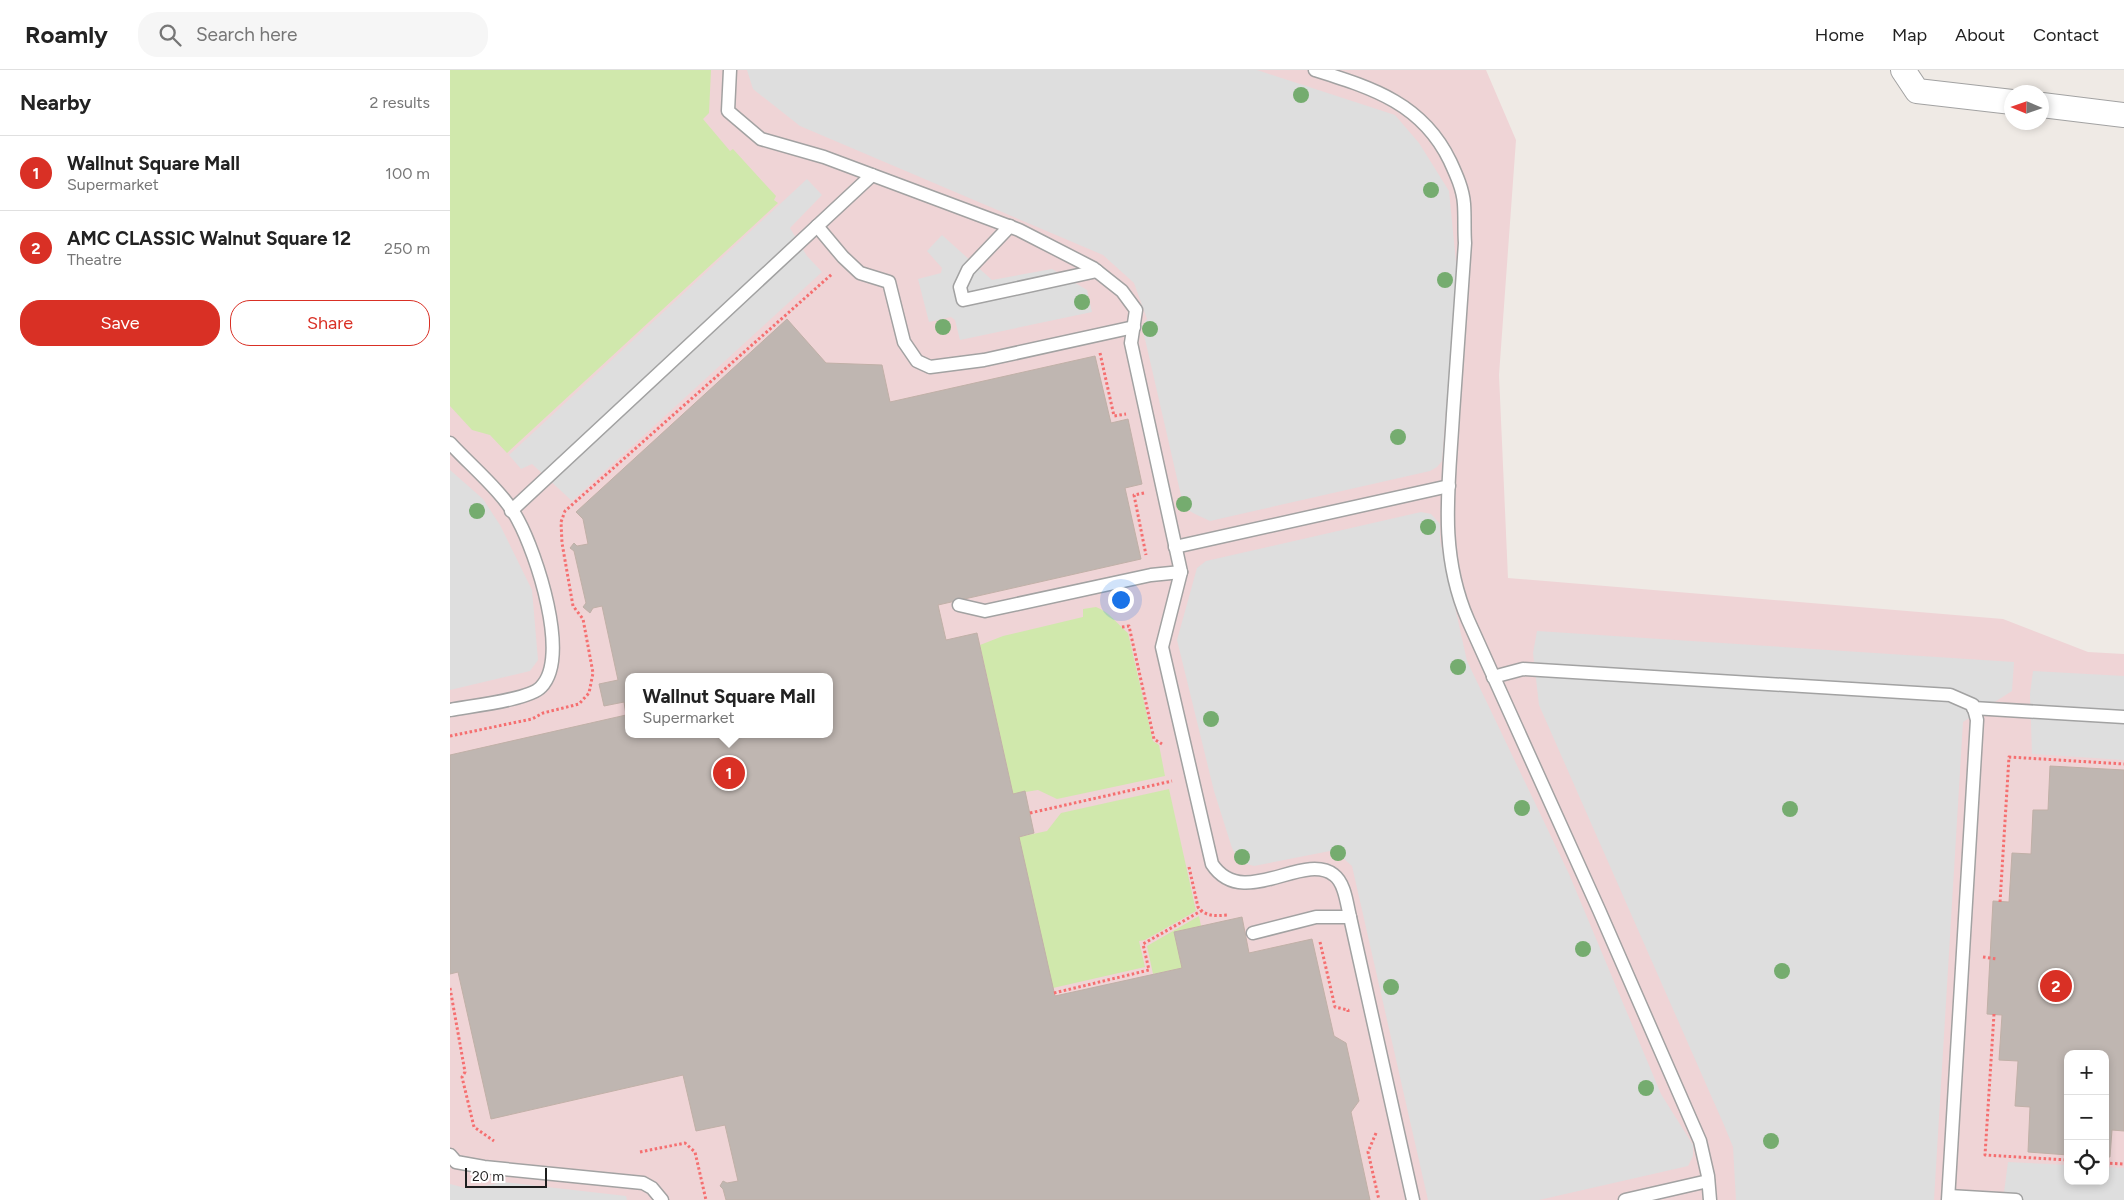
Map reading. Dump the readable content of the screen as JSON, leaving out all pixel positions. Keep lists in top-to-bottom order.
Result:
{
  "scale_bar": "20 m",
  "north": "left",
  "page": {
    "header": "Roamly",
    "search": "Search here",
    "nav": [
      "Home",
      "Map",
      "About",
      "Contact"
    ],
    "heading": ["Nearby", "2 results"],
    "list": [
      {
        "mark": "1",
        "name": "Wallnut Square Mall",
        "note": "Supermarket",
        "value": "100 m"
      },
      {
        "mark": "2",
        "name": "AMC CLASSIC Walnut Square 12",
        "note": "Theatre",
        "value": "250 m"
      }
    ],
    "buttons": ["Save", "Share"],
    "popup": ["Wallnut Square Mall", "Supermarket"],
    "pins": ["1", "2"],
    "map_buttons": ["+", "−"],
    "scale": "20 m"
  }
}
